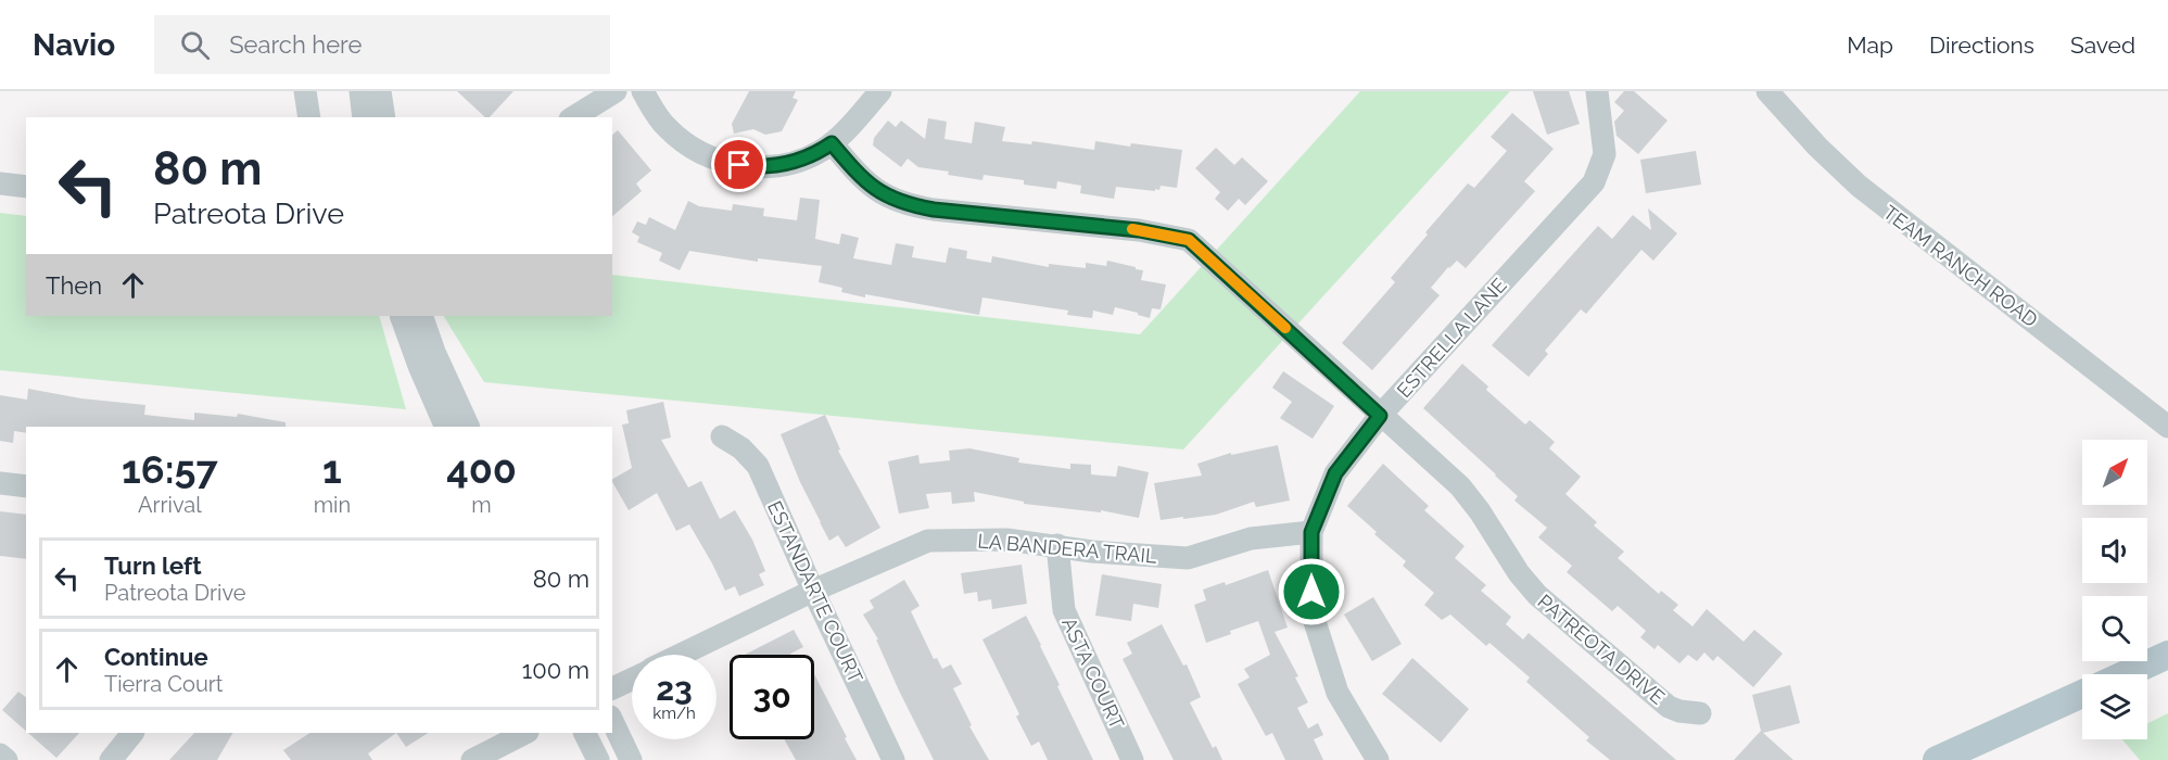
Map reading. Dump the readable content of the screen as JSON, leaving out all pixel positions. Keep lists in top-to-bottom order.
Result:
{
  "streets": {
    "street": [
      "TEAM RANCH ROAD",
      "ESTRELLA LANE",
      "LA BANDERA TRAIL",
      "ESTANDARTE COURT",
      "PATREOTA DRIVE",
      "ASTA COURT"
    ]
  },
  "crossings": [
    ["ESTRELLA LANE", "LA BANDERA TRAIL"],
    ["ESTRELLA LANE", "PATREOTA DRIVE"],
    ["LA BANDERA TRAIL", "ESTANDARTE COURT"],
    ["LA BANDERA TRAIL", "ASTA COURT"]
  ],
  "north": "top right",
  "page": {
    "header": "Navio",
    "search": "Search here",
    "nav": ["Map", "Directions", "Saved"],
    "turn": ["80 m", "Patreota Drive"],
    "then": "Then",
    "eta": [
      "16:57",
      "Arrival",
      "1",
      "min",
      "400",
      "m"
    ],
    "list": [
      {
        "name": "Turn left",
        "note": "Patreota Drive",
        "value": "80 m"
      },
      {
        "name": "Continue",
        "note": "Tierra Court",
        "value": "100 m"
      }
    ],
    "speed": "23 km/h",
    "limit": "30"
  }
}
